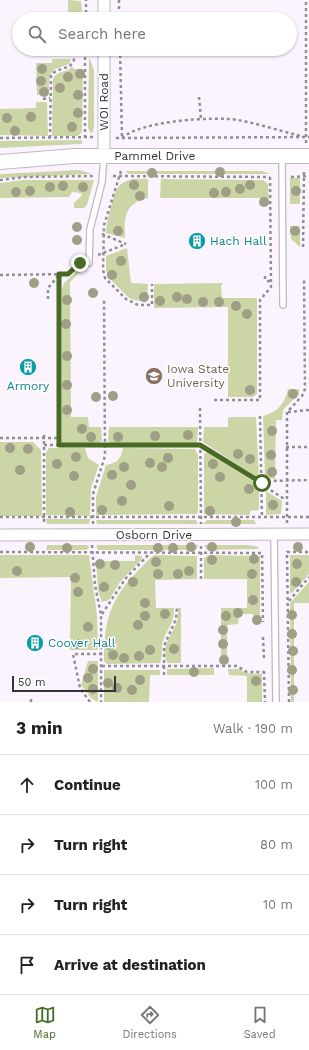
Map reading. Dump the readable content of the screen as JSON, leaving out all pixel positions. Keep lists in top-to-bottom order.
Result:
{
  "streets": {
    "street": ["WOI Road", "Pammel Drive", "Osborn Drive"]
  },
  "crossings": [
    ["WOI Road", "Pammel Drive"]
  ],
  "places": {
    "building": ["Hach Hall", "Armory", "Coover Hall"],
    "school or university": ["Iowa State University"]
  },
  "scale_bar": "50 m",
  "page": {
    "search": "Search here",
    "scale": "50 m",
    "heading": ["3 min", "Walk · 190 m"],
    "list": [
      ["Continue", "100 m"],
      ["Turn right", "80 m"],
      ["Turn right", "10 m"],
      "Arrive at destination"
    ],
    "nav": ["Map", "Directions", "Saved"]
  }
}
